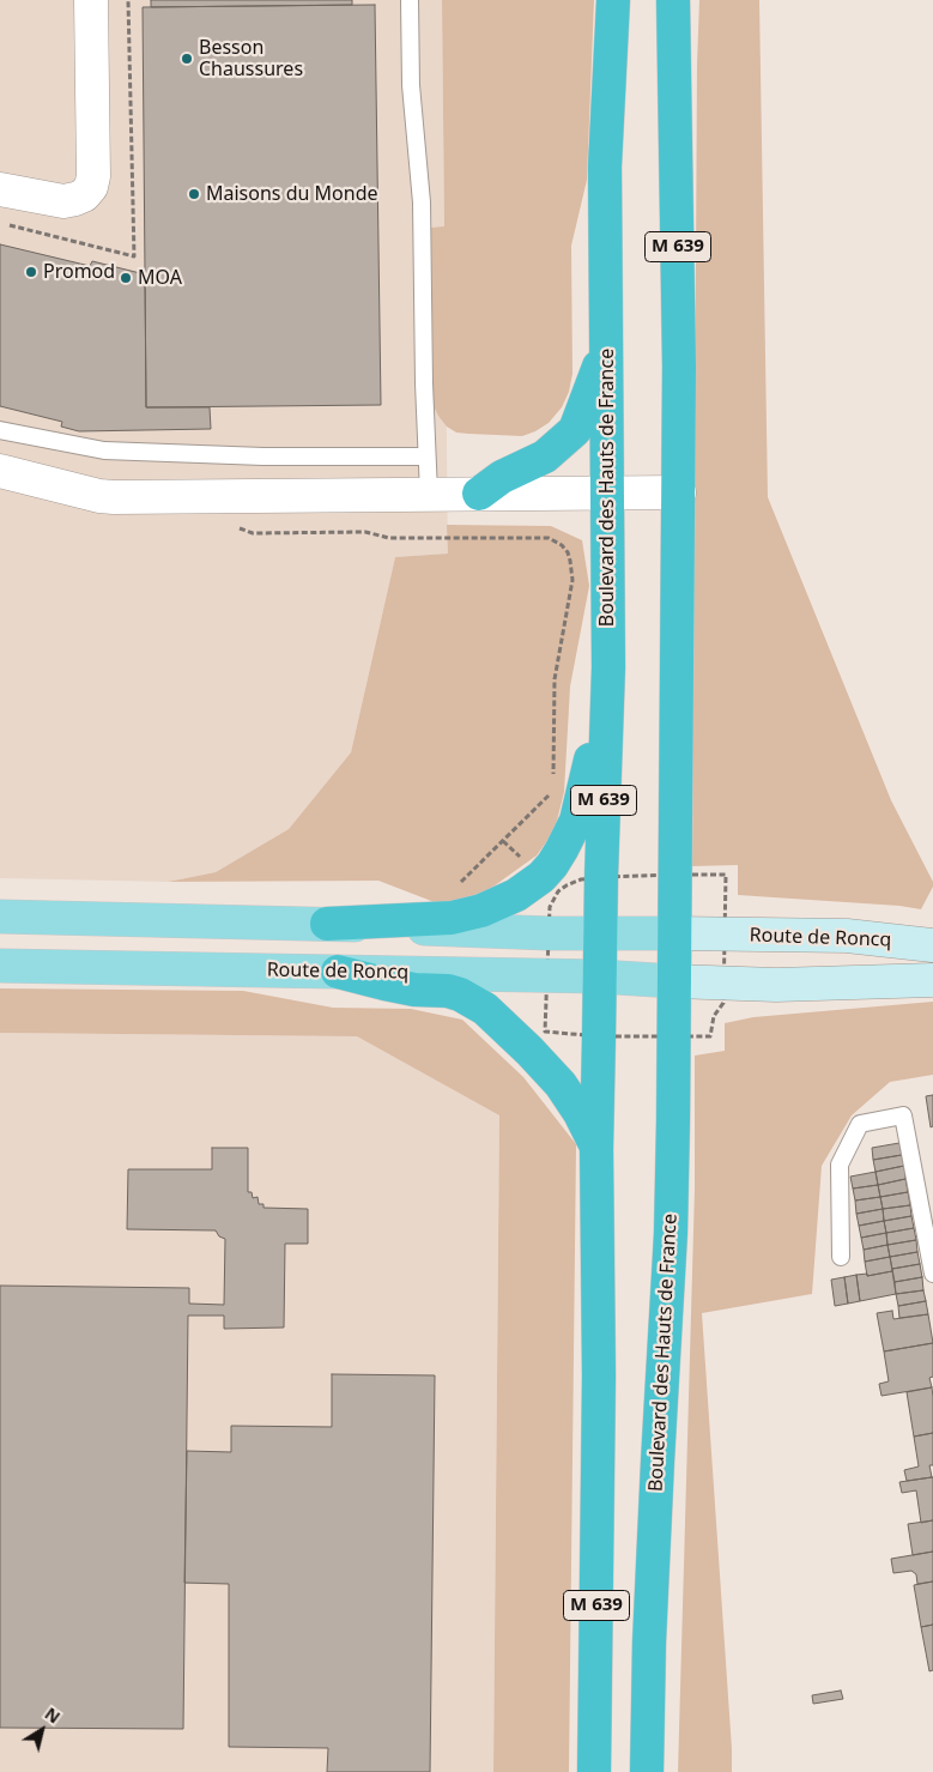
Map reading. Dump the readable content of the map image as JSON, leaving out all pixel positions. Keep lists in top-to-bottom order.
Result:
{
  "streets": {
    "highway": ["M 639", "Boulevard des Hauts de France"],
    "main road": ["Route de Roncq"]
  },
  "crossings": [
    ["Boulevard des Hauts de France", "Route de Roncq"]
  ],
  "places": [
    "Besson Chaussures",
    "Maisons du Monde",
    "Promod",
    "MOA"
  ],
  "north": "top right"
}
